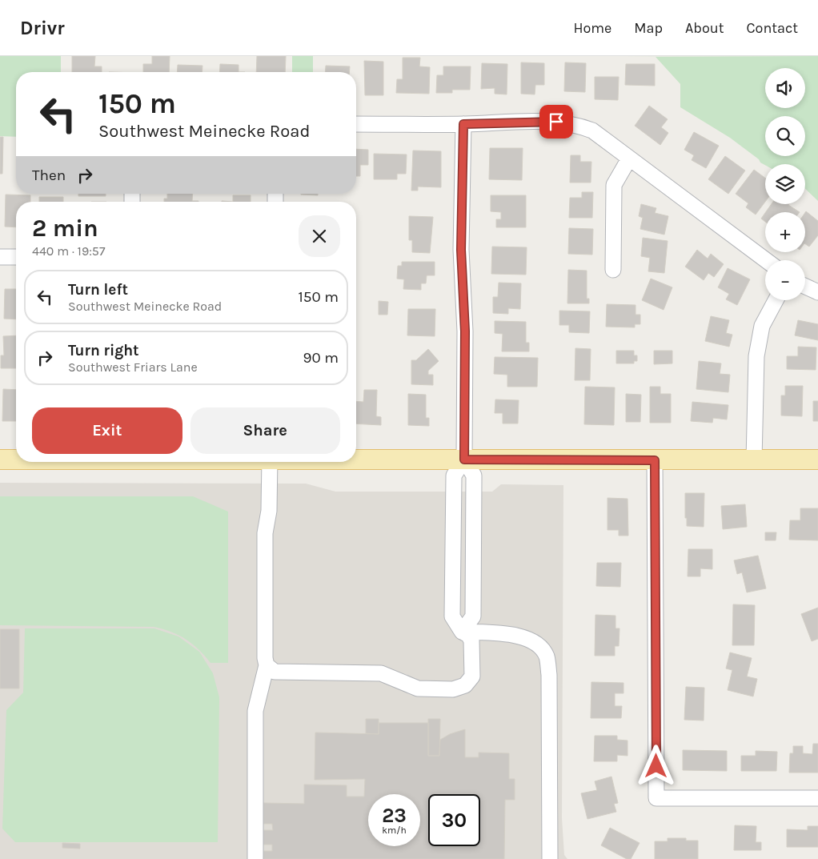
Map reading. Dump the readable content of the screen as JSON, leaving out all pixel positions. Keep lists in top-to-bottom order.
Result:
{
  "page": {
    "header": "Drivr",
    "nav": [
      "Home",
      "Map",
      "About",
      "Contact"
    ],
    "map_buttons": ["+", "−"],
    "turn": ["150 m", "Southwest Meinecke Road"],
    "then": "Then",
    "heading": ["2 min", "440 m · 19:57"],
    "list": [
      {
        "name": "Turn left",
        "note": "Southwest Meinecke Road",
        "value": "150 m"
      },
      {
        "name": "Turn right",
        "note": "Southwest Friars Lane",
        "value": "90 m"
      }
    ],
    "buttons": ["Exit", "Share"],
    "speed": "23 km/h",
    "limit": "30"
  }
}
